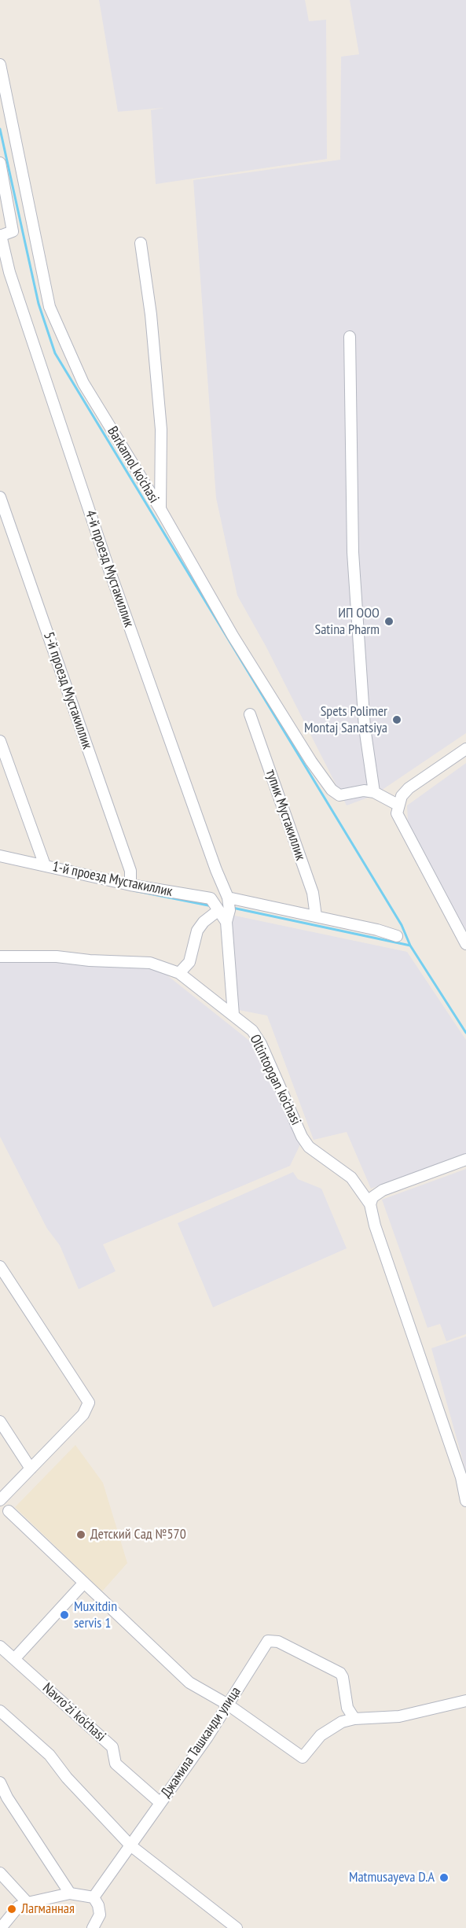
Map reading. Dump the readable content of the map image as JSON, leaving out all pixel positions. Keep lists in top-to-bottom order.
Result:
{
  "streets": {
    "street": [
      "Barkamol ko'chasi",
      "4-й проезд Мустакиллик",
      "5-й проезд Мустакиллик",
      "тупик Мустакиллик",
      "1-й проезд Мустакиллик",
      "Oltintopgan ko'chasi",
      "Navro'zi ko'chasi",
      "Джамила Ташканди улица"
    ]
  },
  "crossings": [
    ["5-й проезд Мустакиллик", "1-й проезд Мустакиллик"],
    ["Navro'zi ko'chasi", "Джамила Ташканди улица"]
  ],
  "places": [
    "ИП ООО Satina Pharm",
    "Spets Polimer Montaj Sanatsiya",
    "Детский Сад №570",
    "Muxitdin servis 1",
    "Matmusayeva D.A",
    "Лагманная"
  ]
}
